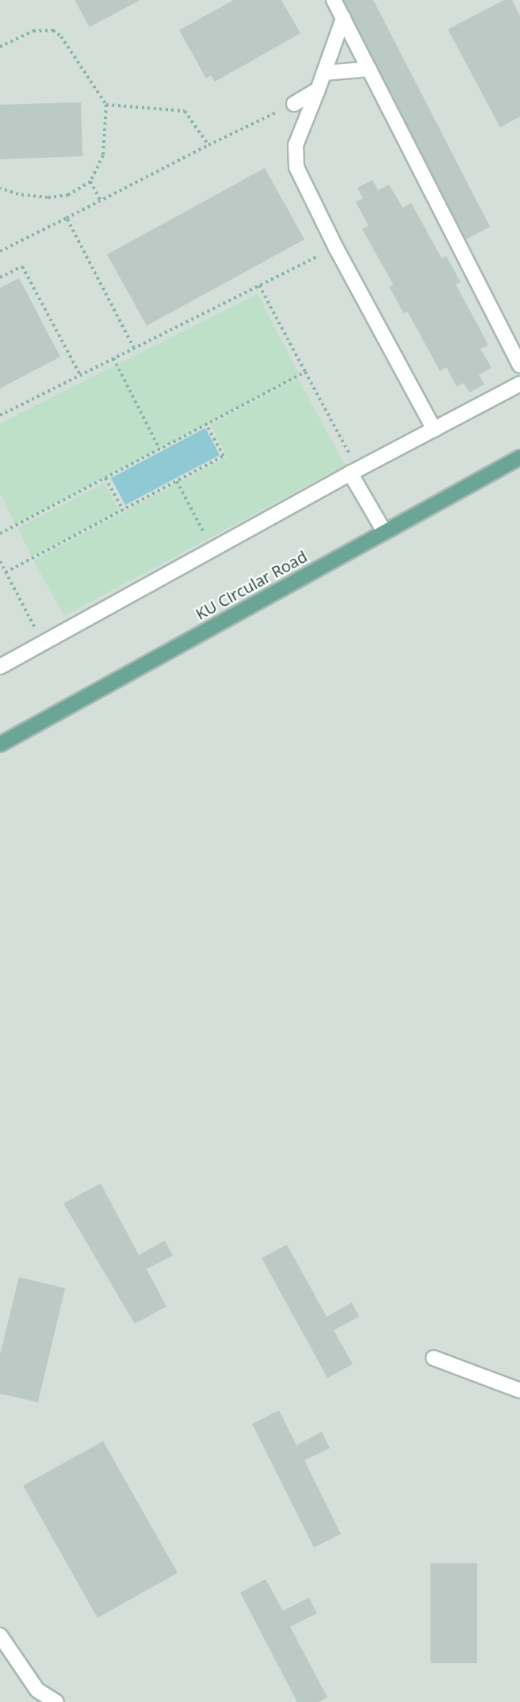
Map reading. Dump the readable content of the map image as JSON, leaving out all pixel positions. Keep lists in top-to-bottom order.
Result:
{
  "streets": {
    "main road": ["KU Circular Road"]
  }
}
